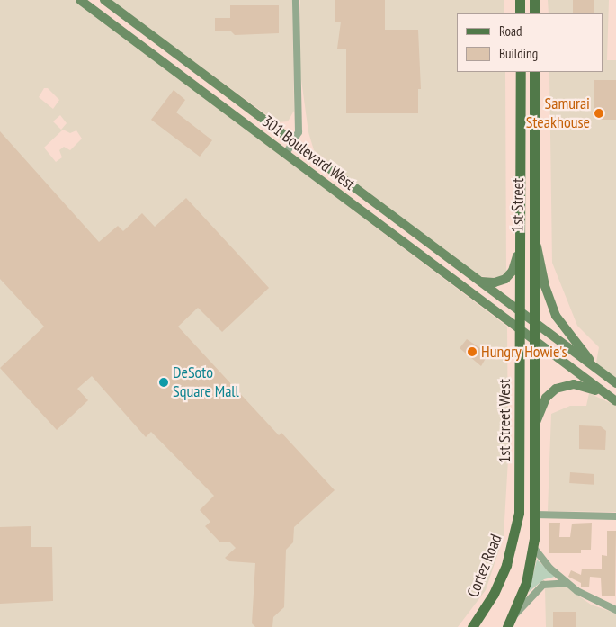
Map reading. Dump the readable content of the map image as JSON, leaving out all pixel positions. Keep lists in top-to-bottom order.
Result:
{
  "streets": {
    "main road": [
      "301 Boulevard West",
      "1st Street",
      "1st Street West",
      "Cortez Road"
    ]
  },
  "crossings": [
    ["301 Boulevard West", "1st Street"],
    ["301 Boulevard West", "1st Street West"],
    ["1st Street", "1st Street West"],
    ["1st Street West", "Cortez Road"]
  ],
  "places": ["Samurai Steakhouse", "Hungry Howie's", "DeSoto Square Mall"],
  "legend": ["Road", "Building"]
}
